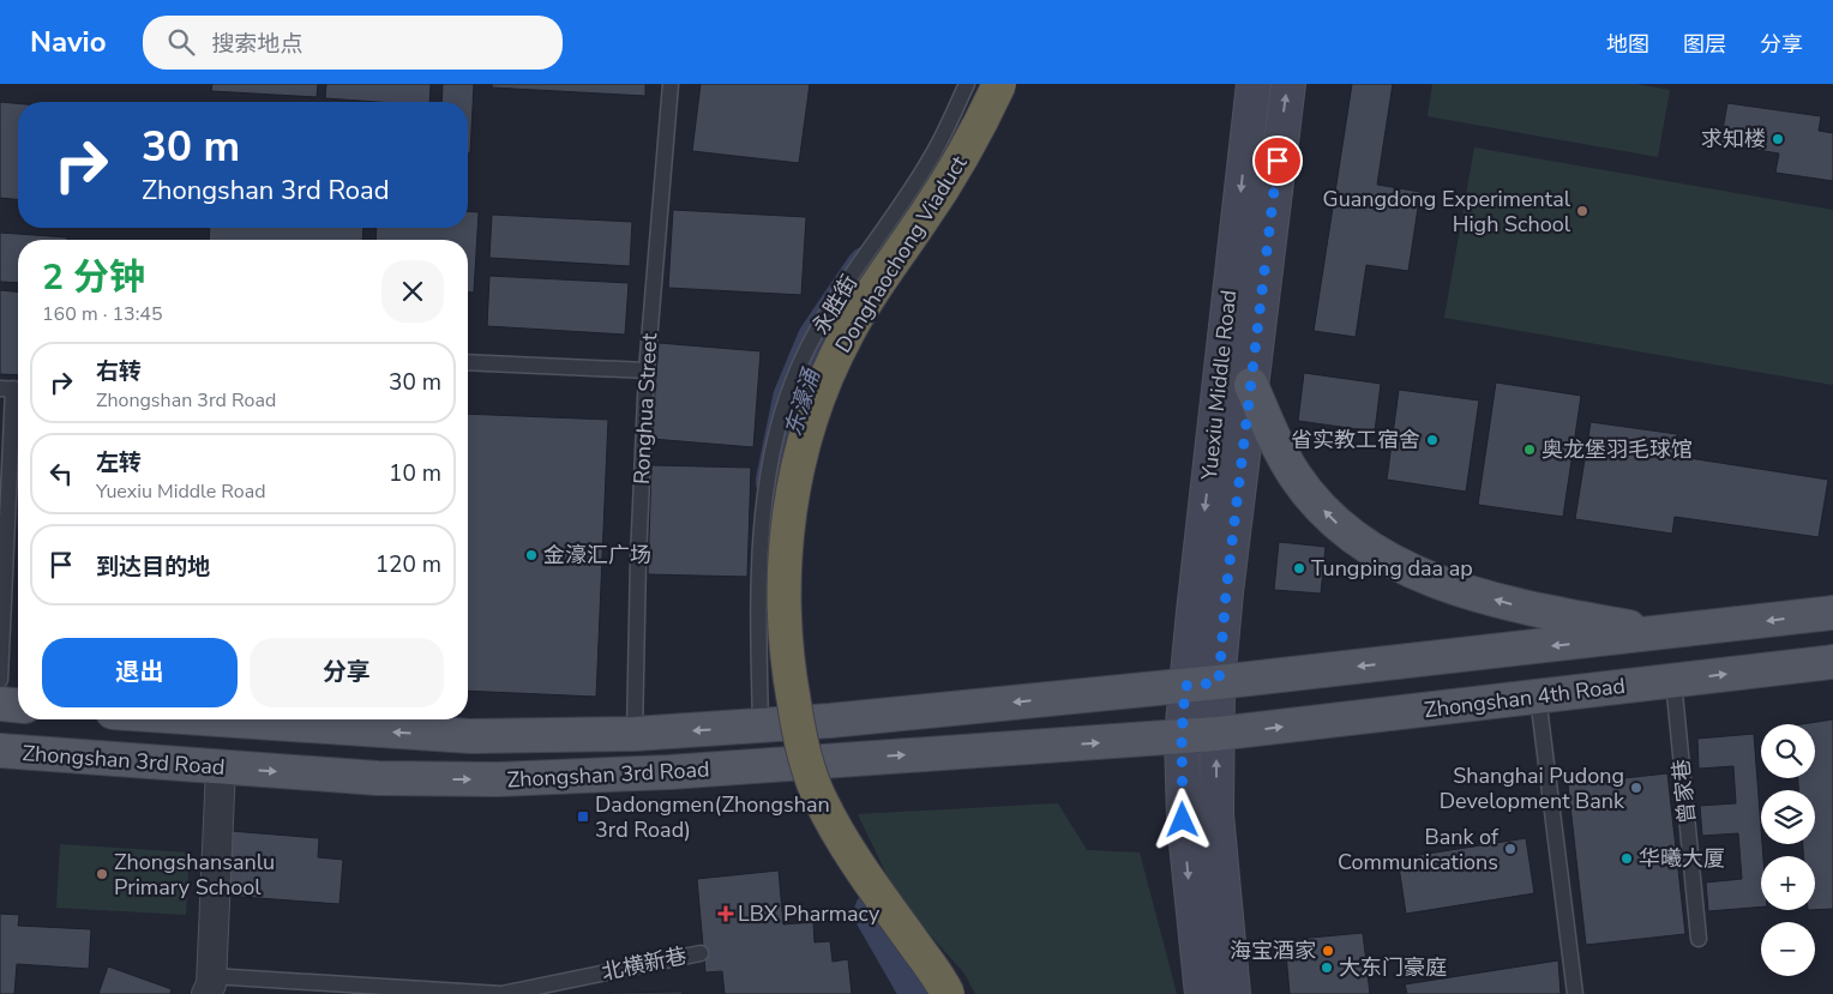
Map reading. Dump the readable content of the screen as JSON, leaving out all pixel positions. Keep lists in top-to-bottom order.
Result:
{
  "streets": {
    "highway": ["Donghaochong Viaduct"],
    "main road": ["Yuexiu Middle Road", "Zhongshan 4th Road", "Zhongshan 3rd Road"],
    "lane": [
      "永胜街",
      "Ronghua Street",
      "曾家巷",
      "北横新巷"
    ]
  },
  "crossings": [
    ["永胜街", "Zhongshan 3rd Road"],
    ["Yuexiu Middle Road", "Zhongshan 4th Road"],
    ["Yuexiu Middle Road", "Zhongshan 3rd Road"],
    ["Ronghua Street", "Zhongshan 3rd Road"],
    ["Zhongshan 4th Road", "Zhongshan 3rd Road"],
    ["Zhongshan 4th Road", "曾家巷"]
  ],
  "water": ["东濠涌"],
  "places": {
    "other": [
      "求知楼",
      "Guangdong Experimental High School",
      "省实教工宿舍",
      "奥龙堡羽毛球馆",
      "金濠汇广场",
      "Tungping daa ap",
      "Shanghai Pudong Development Bank",
      "Bank of Communications",
      "华曦大厦",
      "Zhongshansanlu Primary School",
      "海宝酒家",
      "大东门豪庭"
    ],
    "transit": ["Dadongmen(Zhongshan 3rd Road)"],
    "health": ["LBX Pharmacy"]
  },
  "page": {
    "header": "Navio",
    "search": "搜索地点",
    "nav": ["地图", "图层", "分享"],
    "turn": ["30 m", "Zhongshan 3rd Road"],
    "heading": ["2 分钟", "160 m · 13:45"],
    "list": [
      {
        "name": "右转",
        "note": "Zhongshan 3rd Road",
        "value": "30 m"
      },
      {
        "name": "左转",
        "note": "Yuexiu Middle Road",
        "value": "10 m"
      },
      {
        "name": "到达目的地",
        "value": "120 m"
      }
    ],
    "buttons": ["退出", "分享"],
    "map_buttons": ["+", "−"]
  }
}
